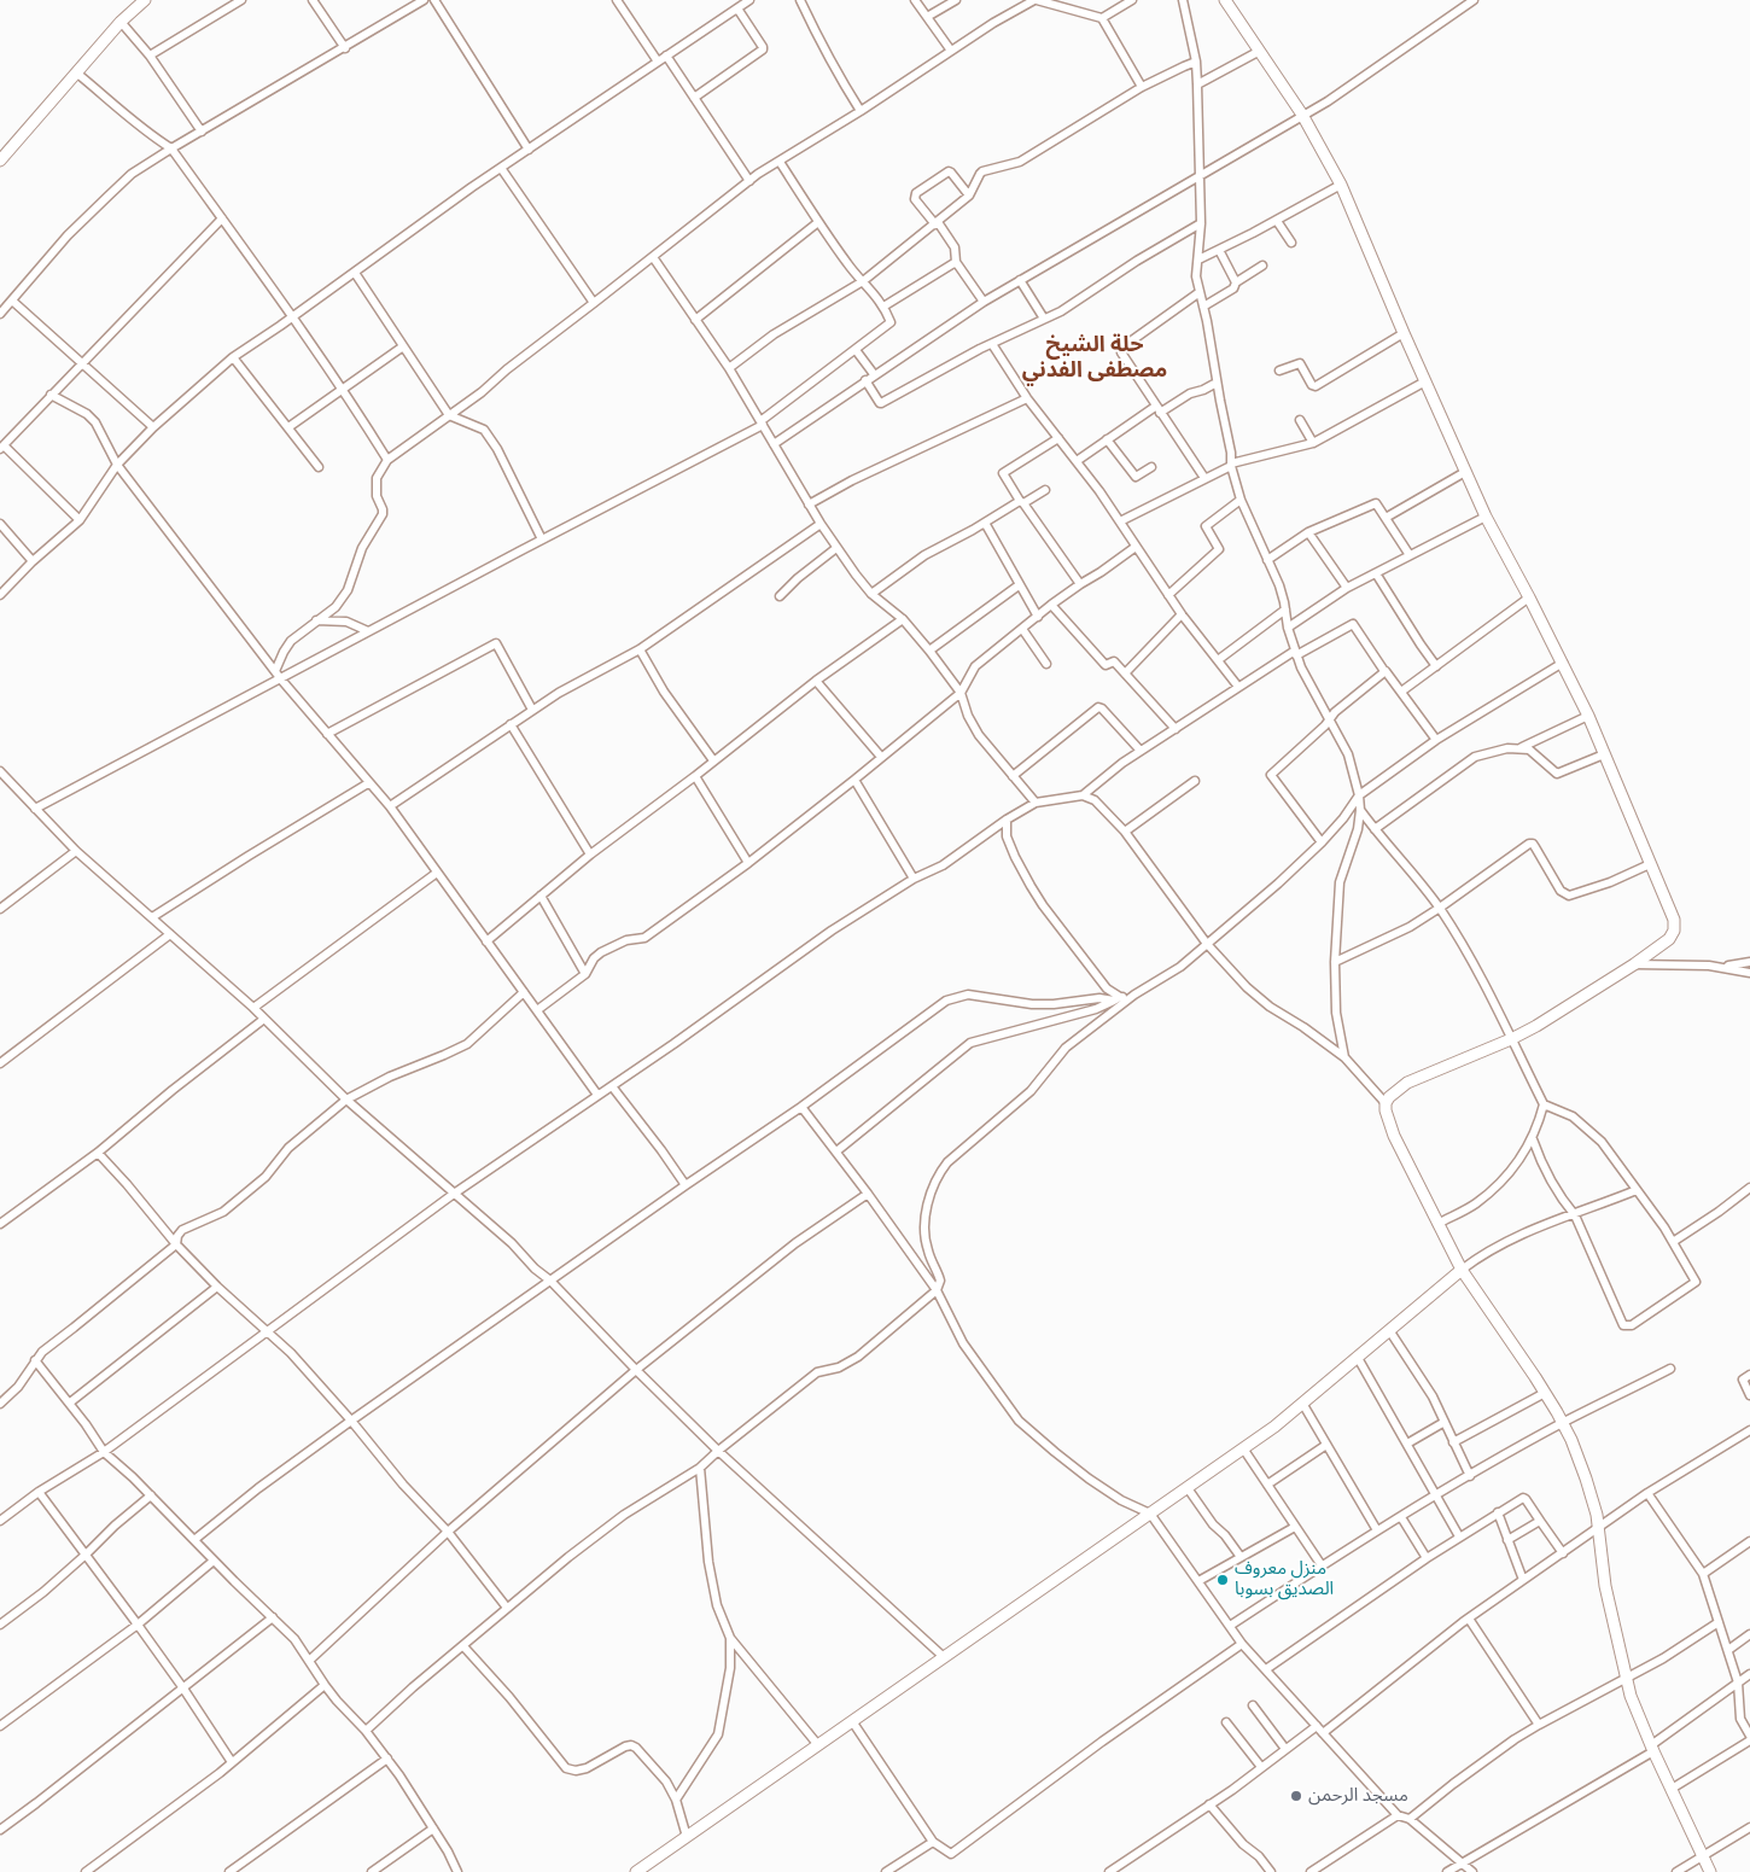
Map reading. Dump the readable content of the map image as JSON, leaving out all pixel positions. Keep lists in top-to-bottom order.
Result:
{
  "districts": ["حلة الشيخ مصطفى الفدني"],
  "places": ["منزل معروف الصديق بسوبا", "مسجد الرحمن"]
}
